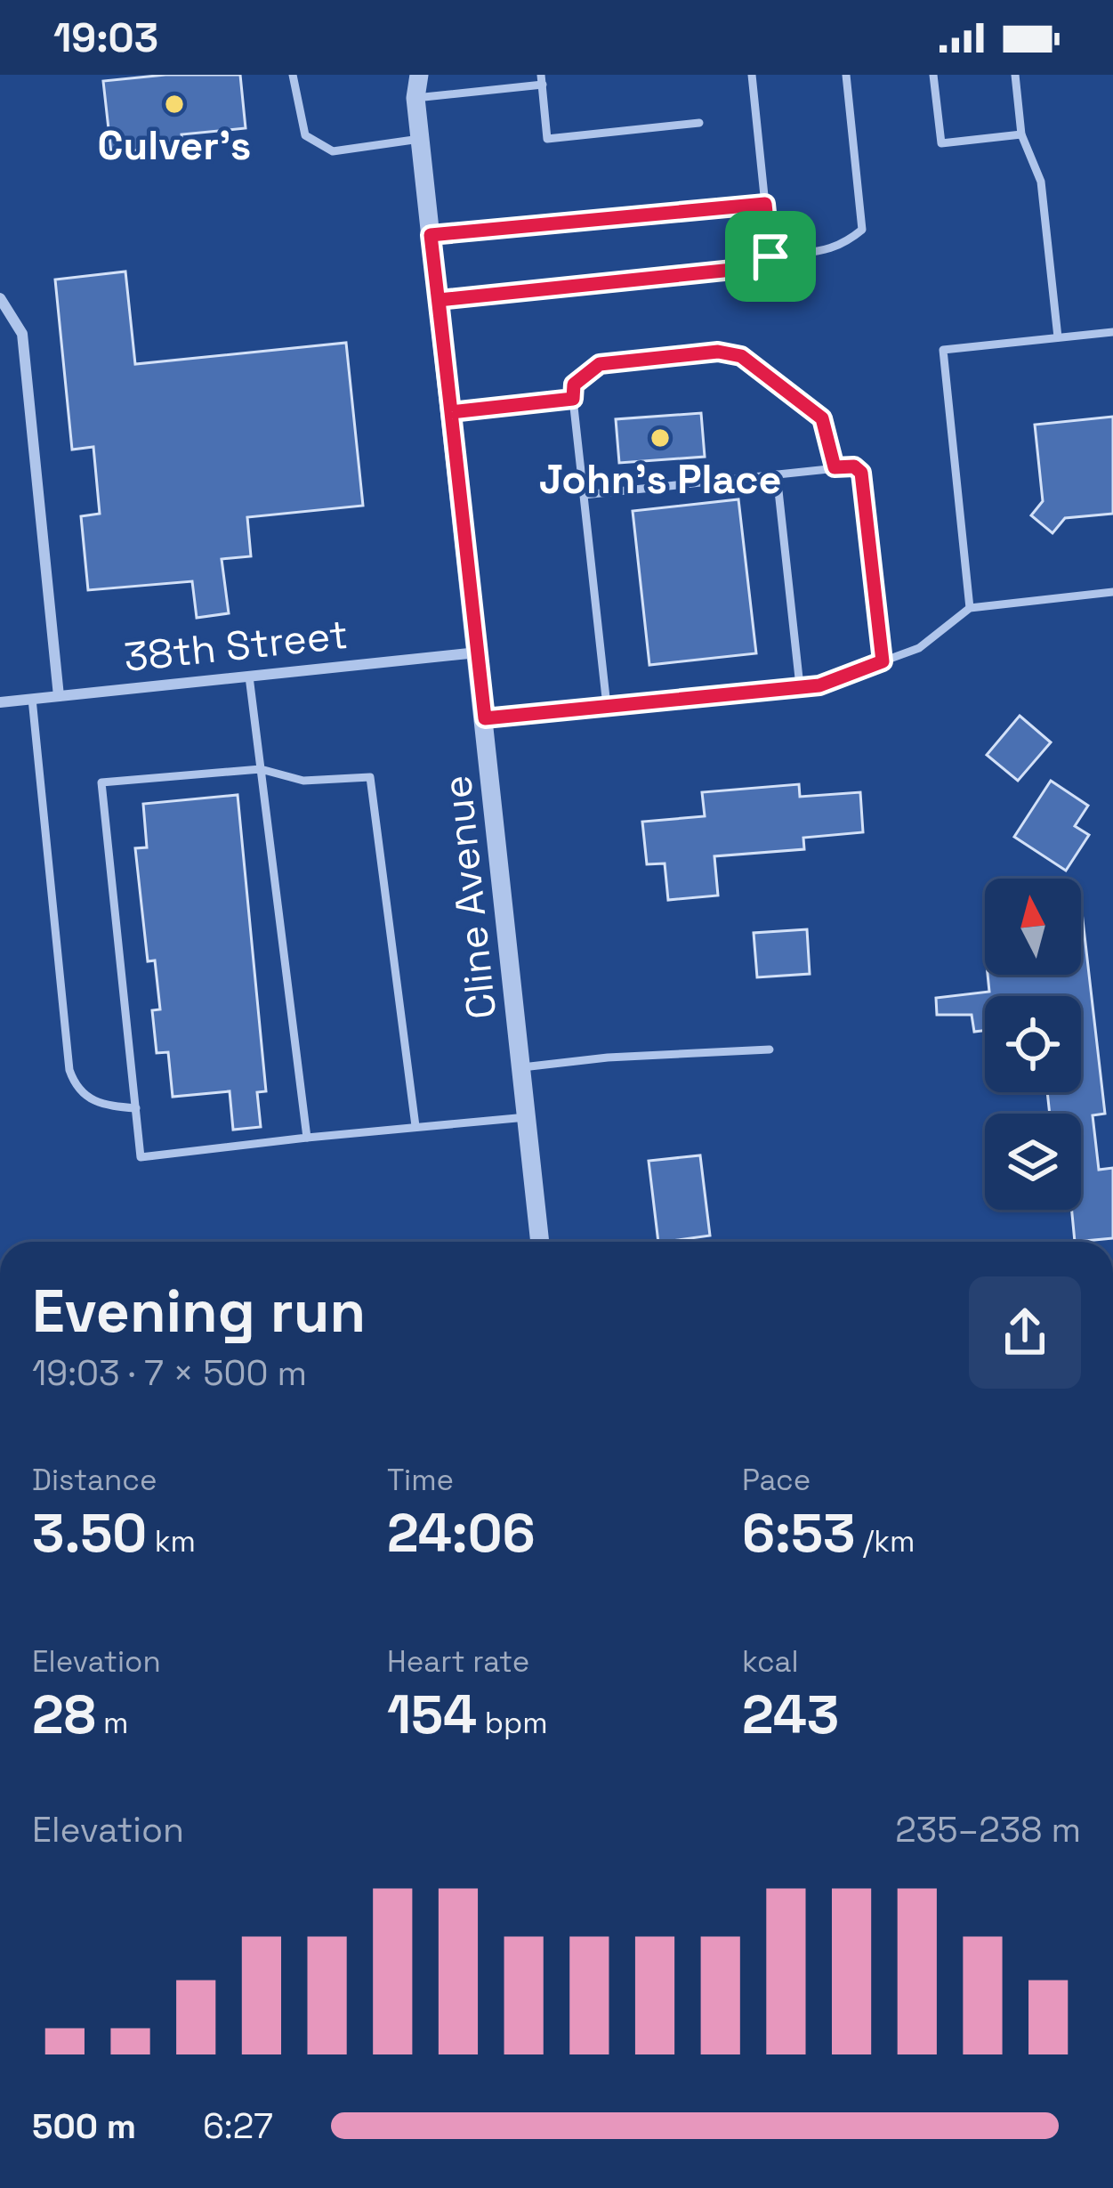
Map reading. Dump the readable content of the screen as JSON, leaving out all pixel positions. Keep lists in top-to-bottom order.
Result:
{
  "streets": {
    "street": ["38th Street", "Cline Avenue"]
  },
  "crossings": [
    ["38th Street", "Cline Avenue"]
  ],
  "places": ["Culver's", "John's Place"],
  "north": "top",
  "page": {
    "status": "19:03",
    "heading": ["Evening run", "19:03 · 7 × 500 m"],
    "stats": [
      ["Distance", "3.50 km"],
      ["Time", "24:06"],
      ["Pace", "6:53 /km"],
      ["Elevation", "28 m"],
      ["Heart rate", "154 bpm"],
      ["kcal", "243"]
    ],
    "chart": ["Elevation", "235–238 m"],
    "list": [
      {
        "name": "500 m",
        "note": "6:27"
      }
    ]
  }
}
